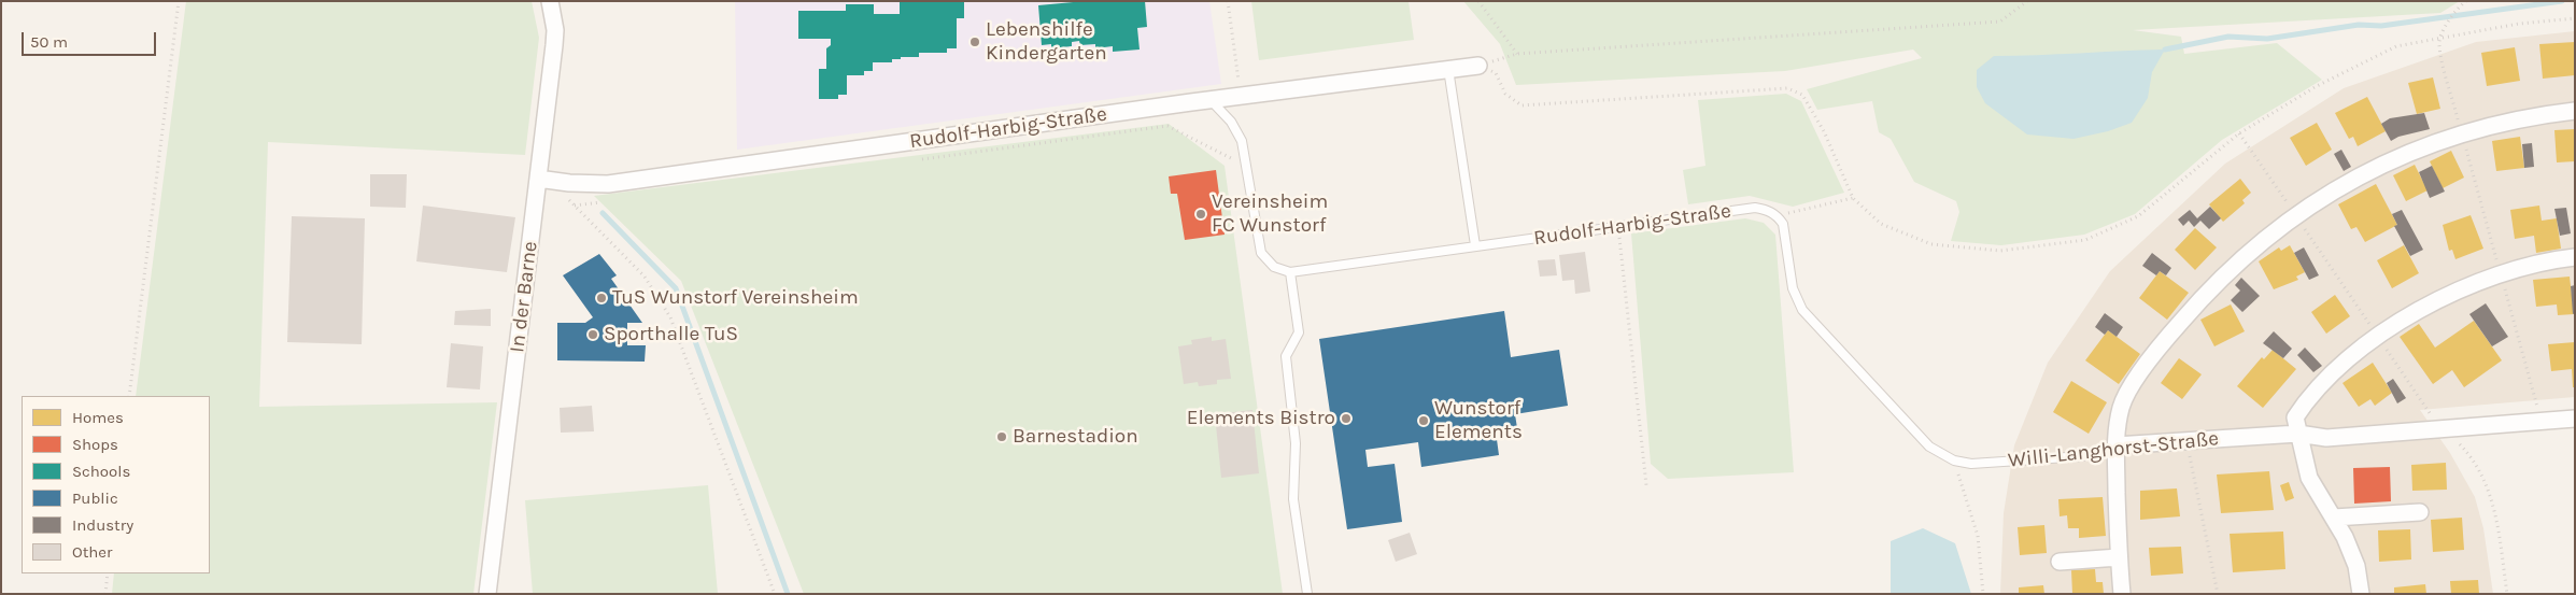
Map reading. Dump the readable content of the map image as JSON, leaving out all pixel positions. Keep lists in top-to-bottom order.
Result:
{
  "streets": {
    "street": ["Rudolf-Harbig-Straße", "In der Barne", "Willi-Langhorst-Straße"]
  },
  "crossings": [
    ["Rudolf-Harbig-Straße", "In der Barne"],
    ["Rudolf-Harbig-Straße", "Willi-Langhorst-Straße"]
  ],
  "places": [
    "Lebenshilfe Kindergarten",
    "Vereinsheim FC Wunstorf",
    "TuS Wunstorf Vereinsheim",
    "Sporthalle TuS",
    "Elements Bistro",
    "Wunstorf Elements",
    "Barnestadion"
  ],
  "legend": [
    "Homes",
    "Shops",
    "Schools",
    "Public",
    "Industry",
    "Other"
  ],
  "scale_bar": "50 m"
}
